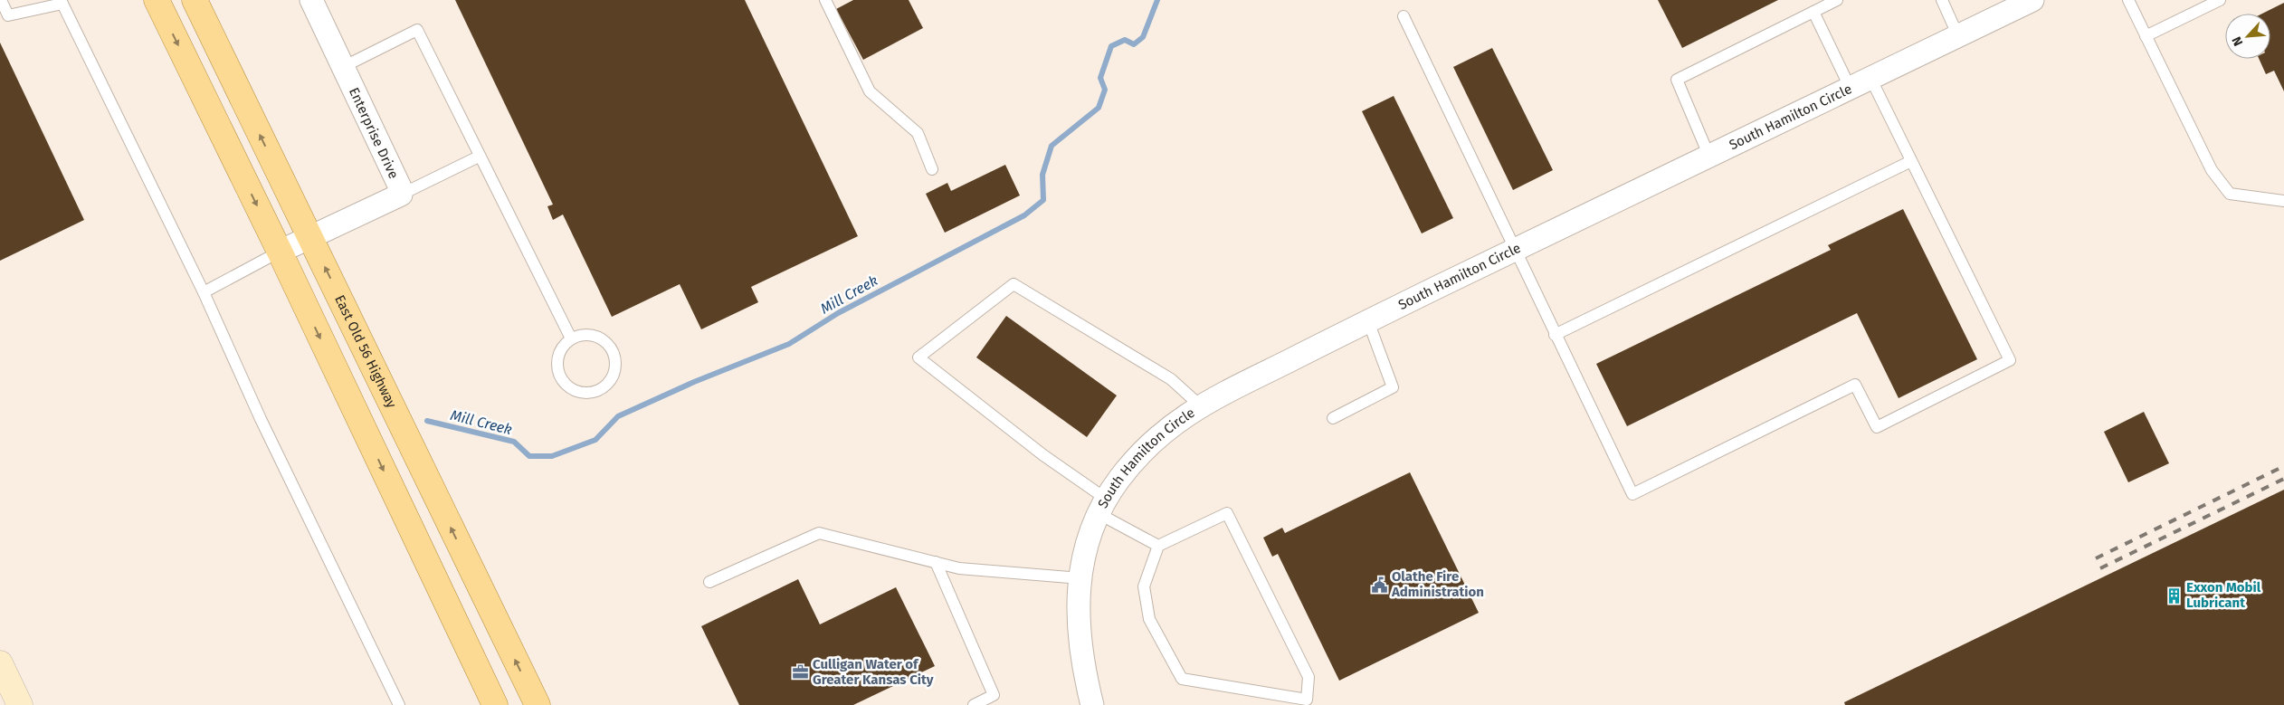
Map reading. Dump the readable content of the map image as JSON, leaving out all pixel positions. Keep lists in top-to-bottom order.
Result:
{
  "streets": {
    "main road": ["East Old 56 Highway"],
    "street": ["South Hamilton Circle", "Enterprise Drive"]
  },
  "crossings": [
    ["Enterprise Drive", "East Old 56 Highway"]
  ],
  "water": ["Mill Creek"],
  "places": {
    "public building": ["Olathe Fire Administration"],
    "building": ["Exxon Mobil Lubricant"],
    "office": ["Culligan Water of Greater Kansas City"]
  },
  "north": "bottom left"
}
